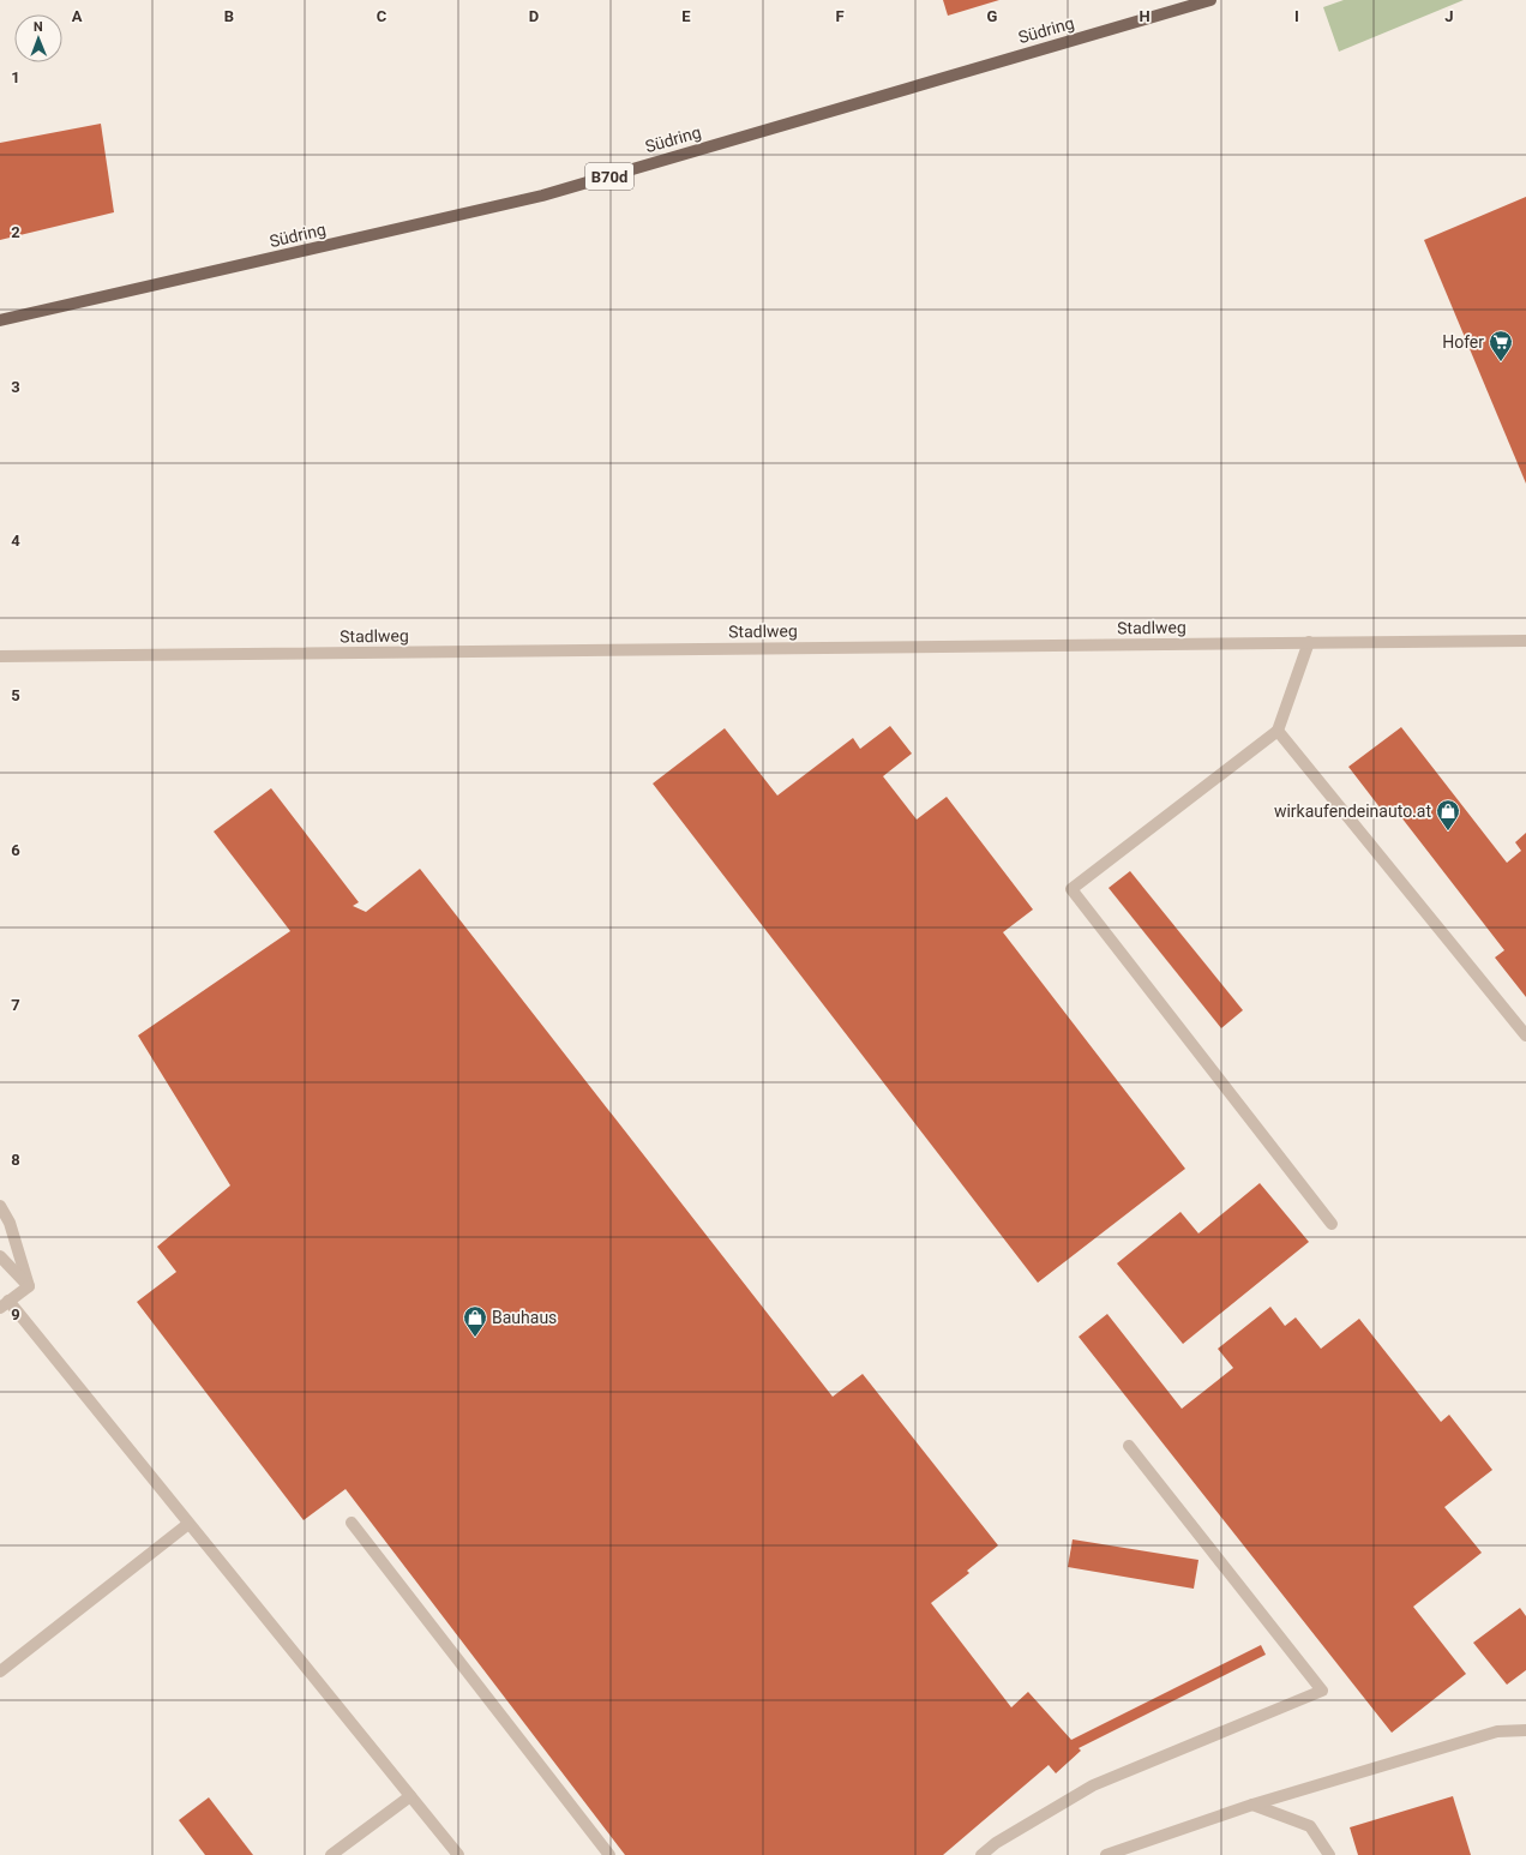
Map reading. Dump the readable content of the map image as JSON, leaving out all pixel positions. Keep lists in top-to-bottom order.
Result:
{
  "streets": {
    "main road": ["Südring", "B70d"],
    "street": ["Stadlweg"]
  },
  "places": {
    "supermarket": ["Hofer"],
    "shop": ["wirkaufendeinauto.at", "Bauhaus"]
  },
  "north": "top",
  "grid": {
    "columns": [
      "A",
      "B",
      "C",
      "D",
      "E",
      "F",
      "G",
      "H",
      "I",
      "J"
    ],
    "rows": [
      "1",
      "2",
      "3",
      "4",
      "5",
      "6",
      "7",
      "8",
      "9"
    ]
  }
}
